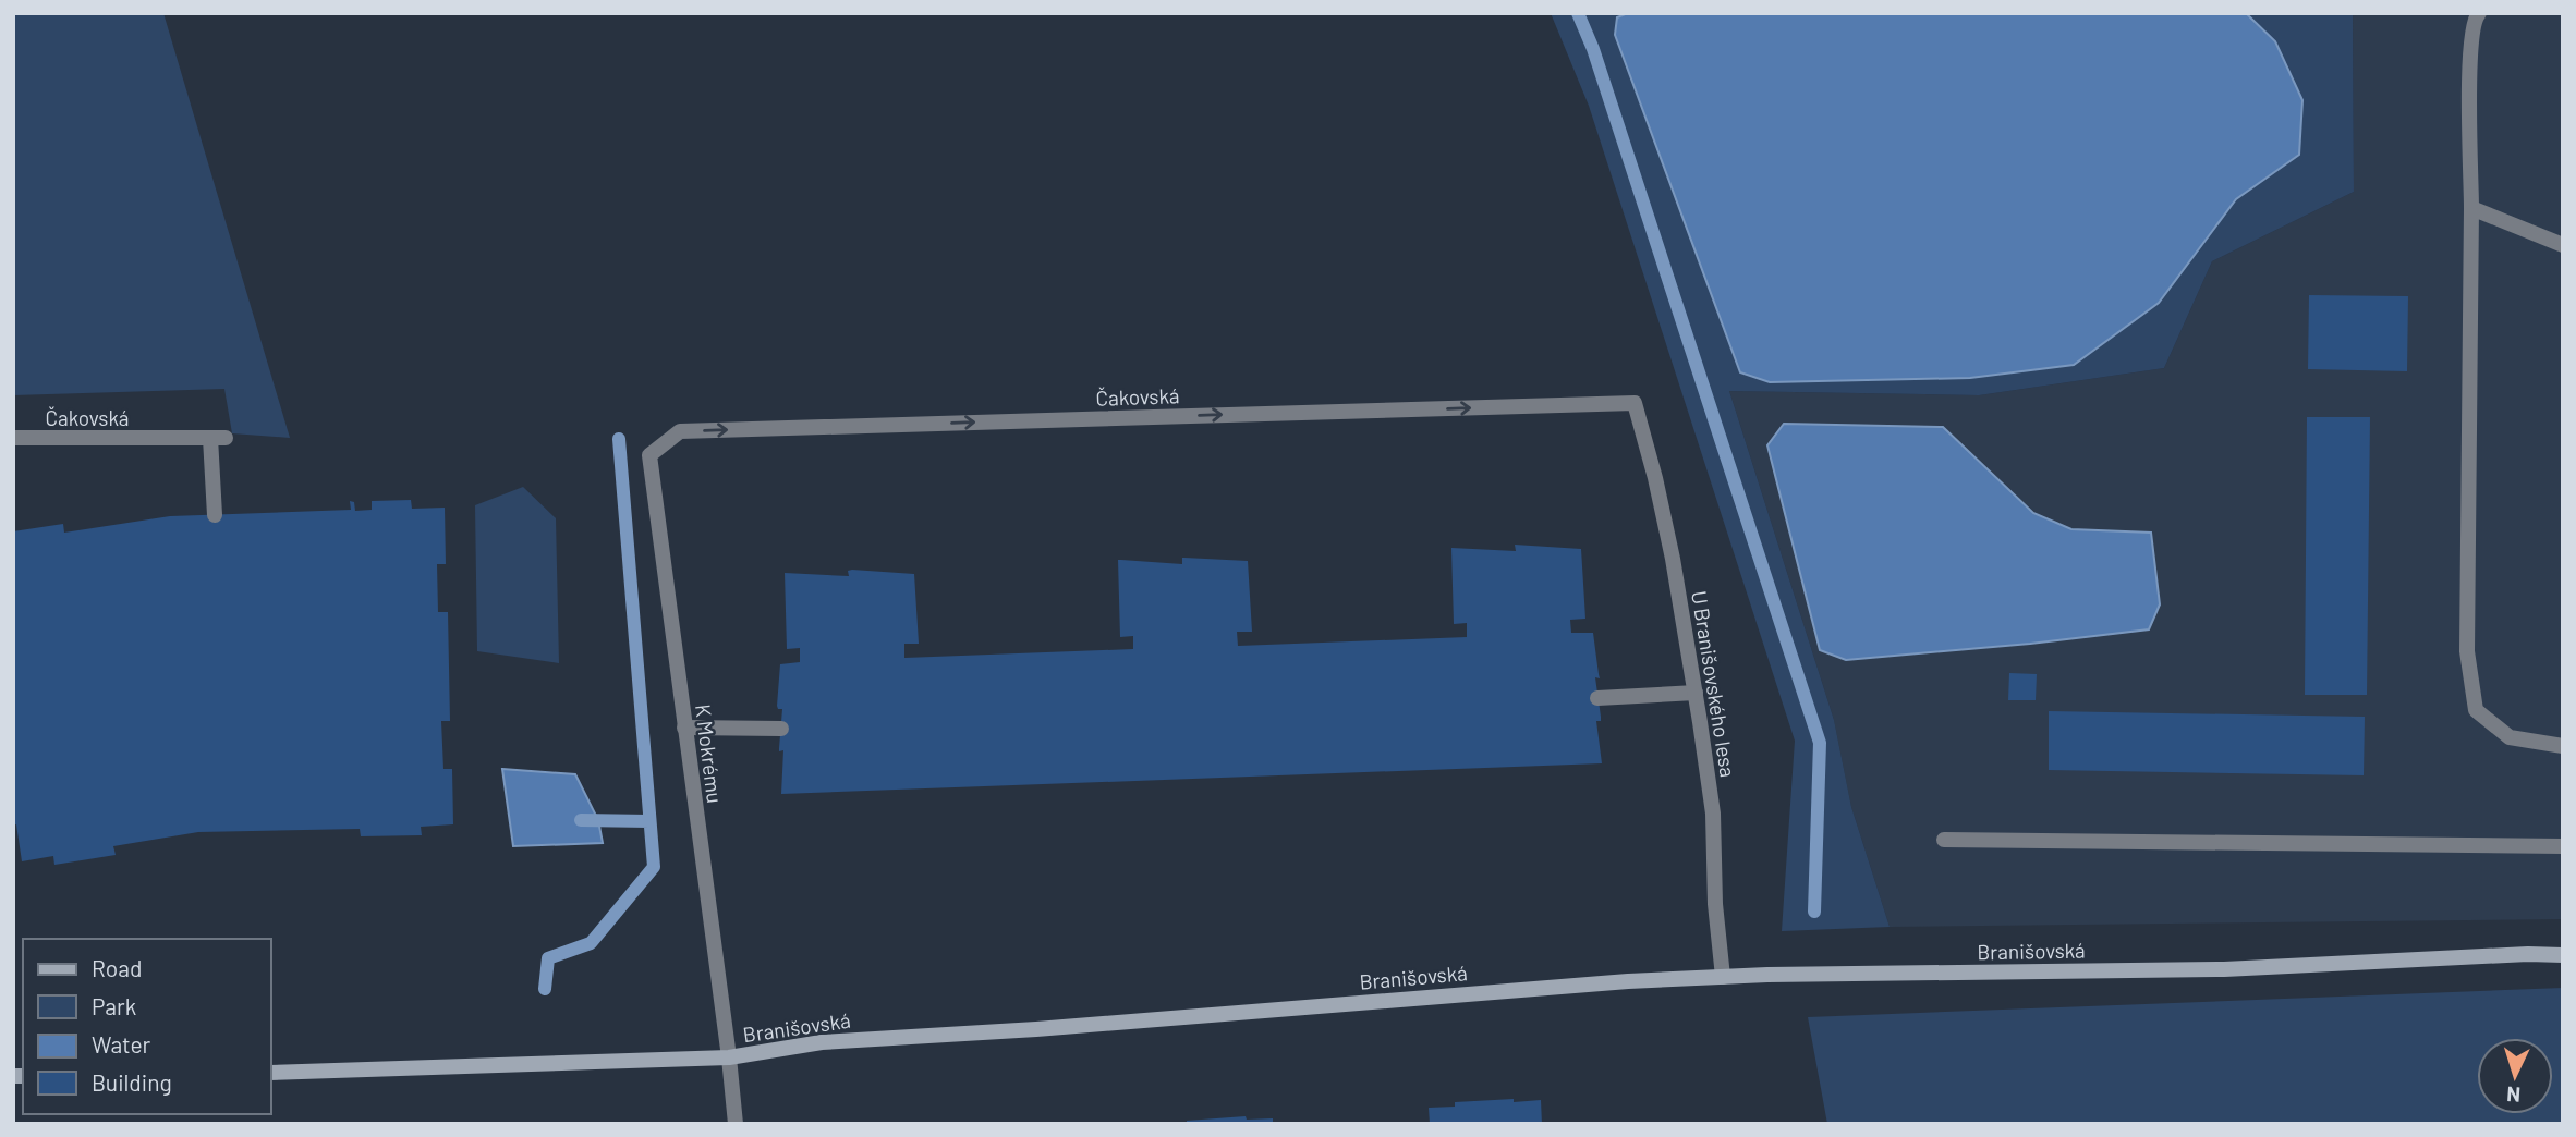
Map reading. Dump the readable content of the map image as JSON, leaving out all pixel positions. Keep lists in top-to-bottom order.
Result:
{
  "streets": {
    "street": [
      "Čakovská",
      "U Branišovského lesa",
      "K Mokrému",
      "Branišovská"
    ]
  },
  "crossings": [
    ["Čakovská", "U Branišovského lesa"],
    ["Čakovská", "K Mokrému"],
    ["U Branišovského lesa", "Branišovská"],
    ["K Mokrému", "Branišovská"]
  ],
  "one_way": ["Čakovská"],
  "legend": [
    "Road",
    "Park",
    "Water",
    "Building"
  ],
  "north": "bottom"
}
